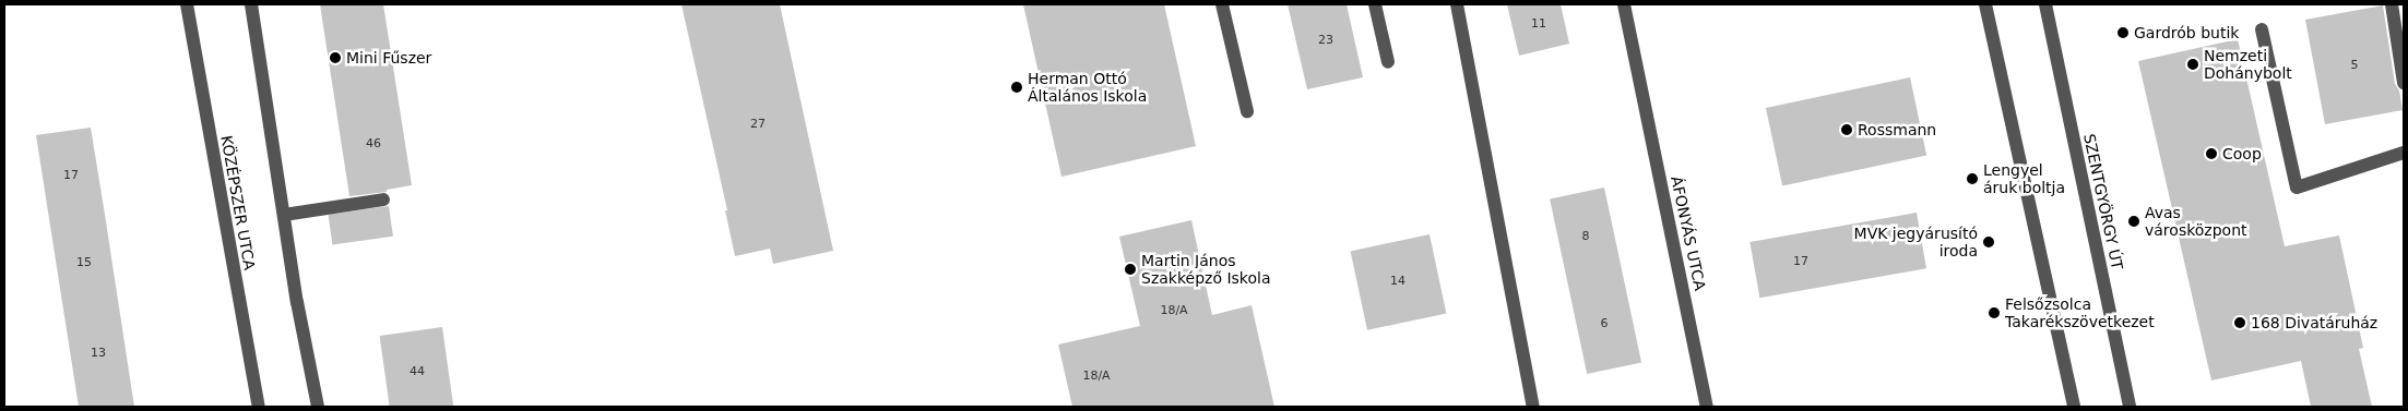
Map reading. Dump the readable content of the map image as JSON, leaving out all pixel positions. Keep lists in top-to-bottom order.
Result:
{
  "streets": {
    "street": ["SZENTGYÖRGY ÚT", "KÖZÉPSZER UTCA", "ÁFONYÁS UTCA"]
  },
  "places": [
    "Gardrób butik",
    "Mini Fűszer",
    "Nemzeti Dohánybolt",
    "Herman Ottó Általános Iskola",
    "Rossmann",
    "Coop",
    "Lengyel áruk boltja",
    "Avas városközpont",
    "MVK jegyárusító iroda",
    "Martin János Szakképző Iskola",
    "Felsőzsolca Takarékszövetkezet",
    "168 Divatáruház"
  ],
  "house_numbers": [
    "11",
    "23",
    "5",
    "27",
    "46",
    "17",
    "8",
    "17",
    "15",
    "14",
    "18/A",
    "6",
    "13",
    "44",
    "18/A"
  ]
}
